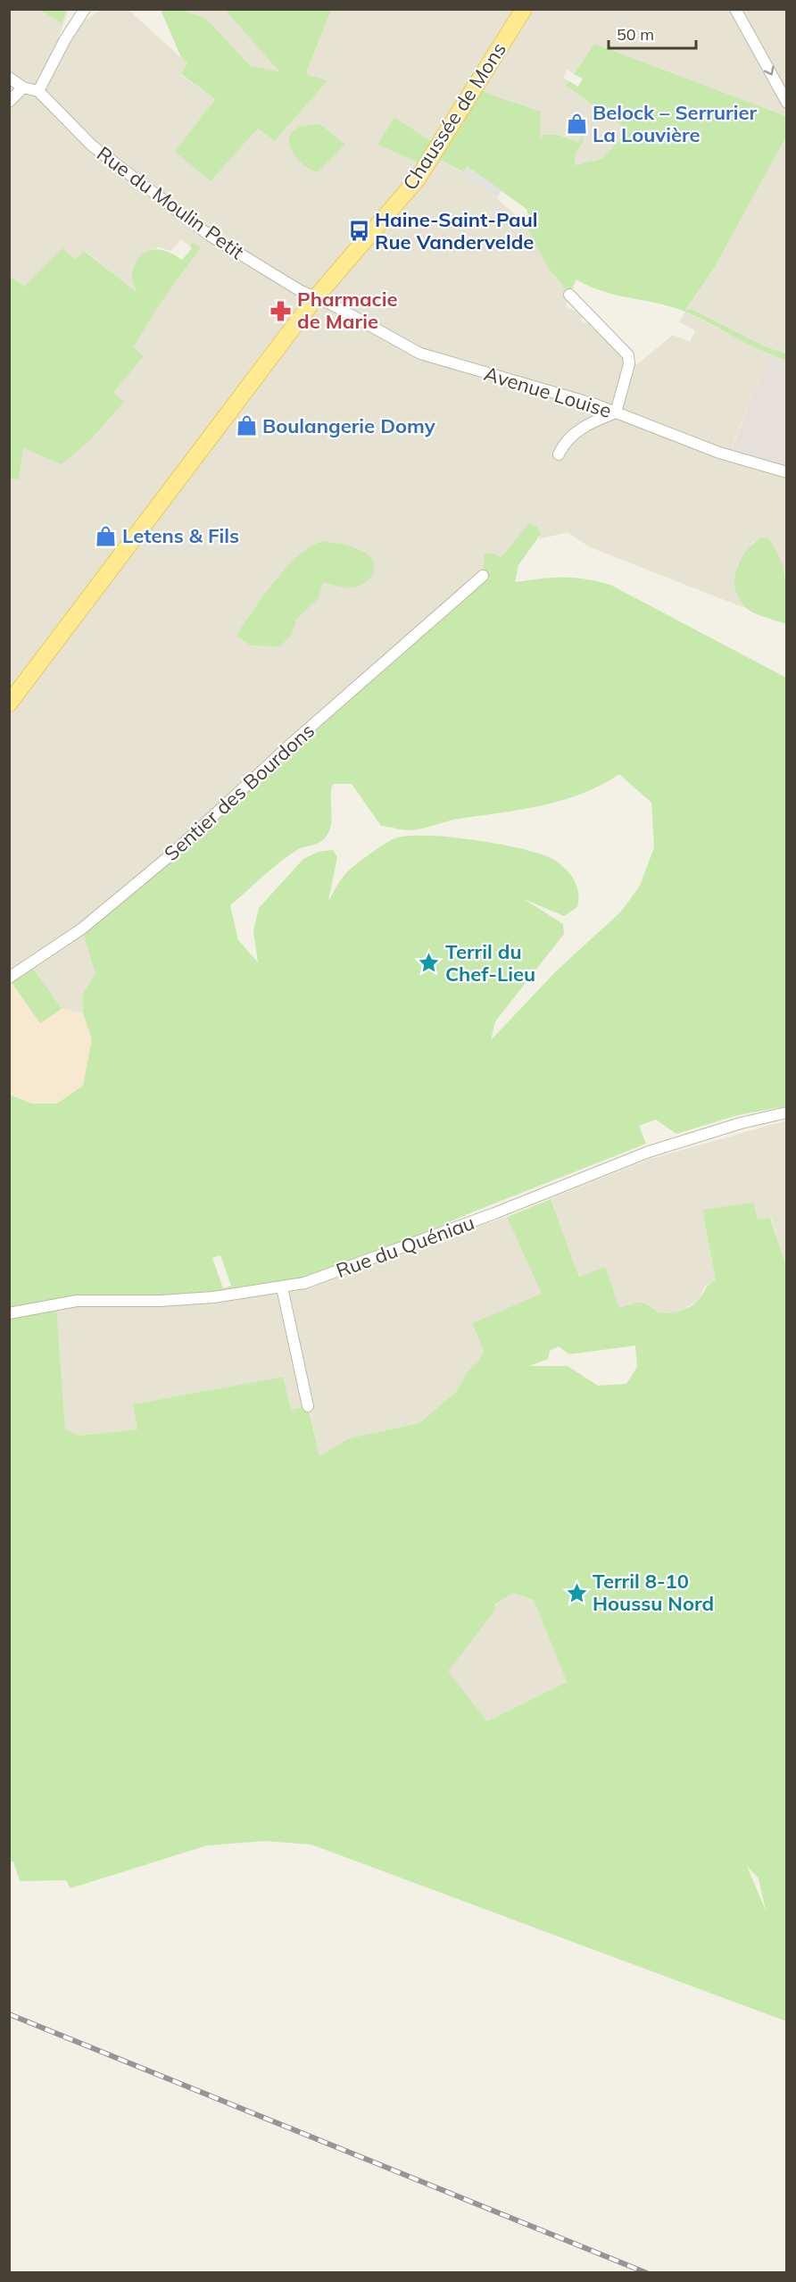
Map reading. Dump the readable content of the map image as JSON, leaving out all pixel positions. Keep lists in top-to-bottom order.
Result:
{
  "streets": {
    "main road": ["Chaussée de Mons"],
    "street": [
      "Rue du Moulin Petit",
      "Avenue Louise",
      "Sentier des Bourdons",
      "Rue du Quéniau"
    ]
  },
  "crossings": [
    ["Chaussée de Mons", "Rue du Moulin Petit"],
    ["Chaussée de Mons", "Avenue Louise"],
    ["Rue du Moulin Petit", "Avenue Louise"]
  ],
  "places": {
    "shop": ["Belock – Serrurier La Louvière", "Boulangerie Domy", "Letens & Fils"],
    "bus stop": ["Haine-Saint-Paul Rue Vandervelde"],
    "pharmacy": ["Pharmacie de Marie"],
    "place": ["Terril du Chef-Lieu", "Terril 8-10 Houssu Nord"]
  },
  "scale_bar": "50 m"
}
